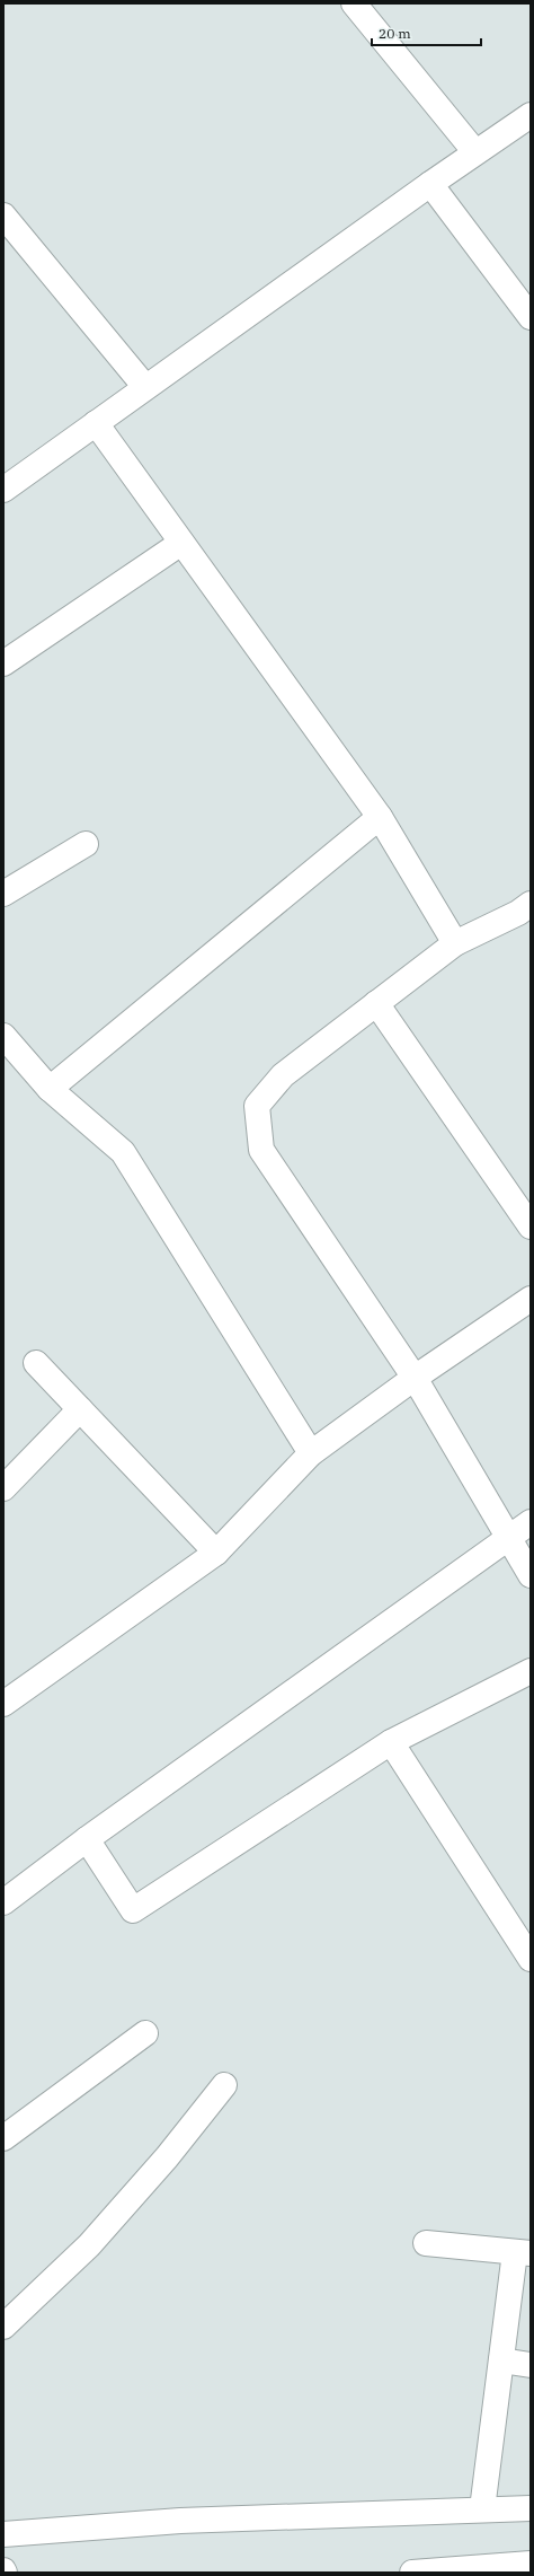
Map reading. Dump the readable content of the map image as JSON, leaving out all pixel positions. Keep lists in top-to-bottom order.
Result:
{
  "scale_bar": "20 m"
}
